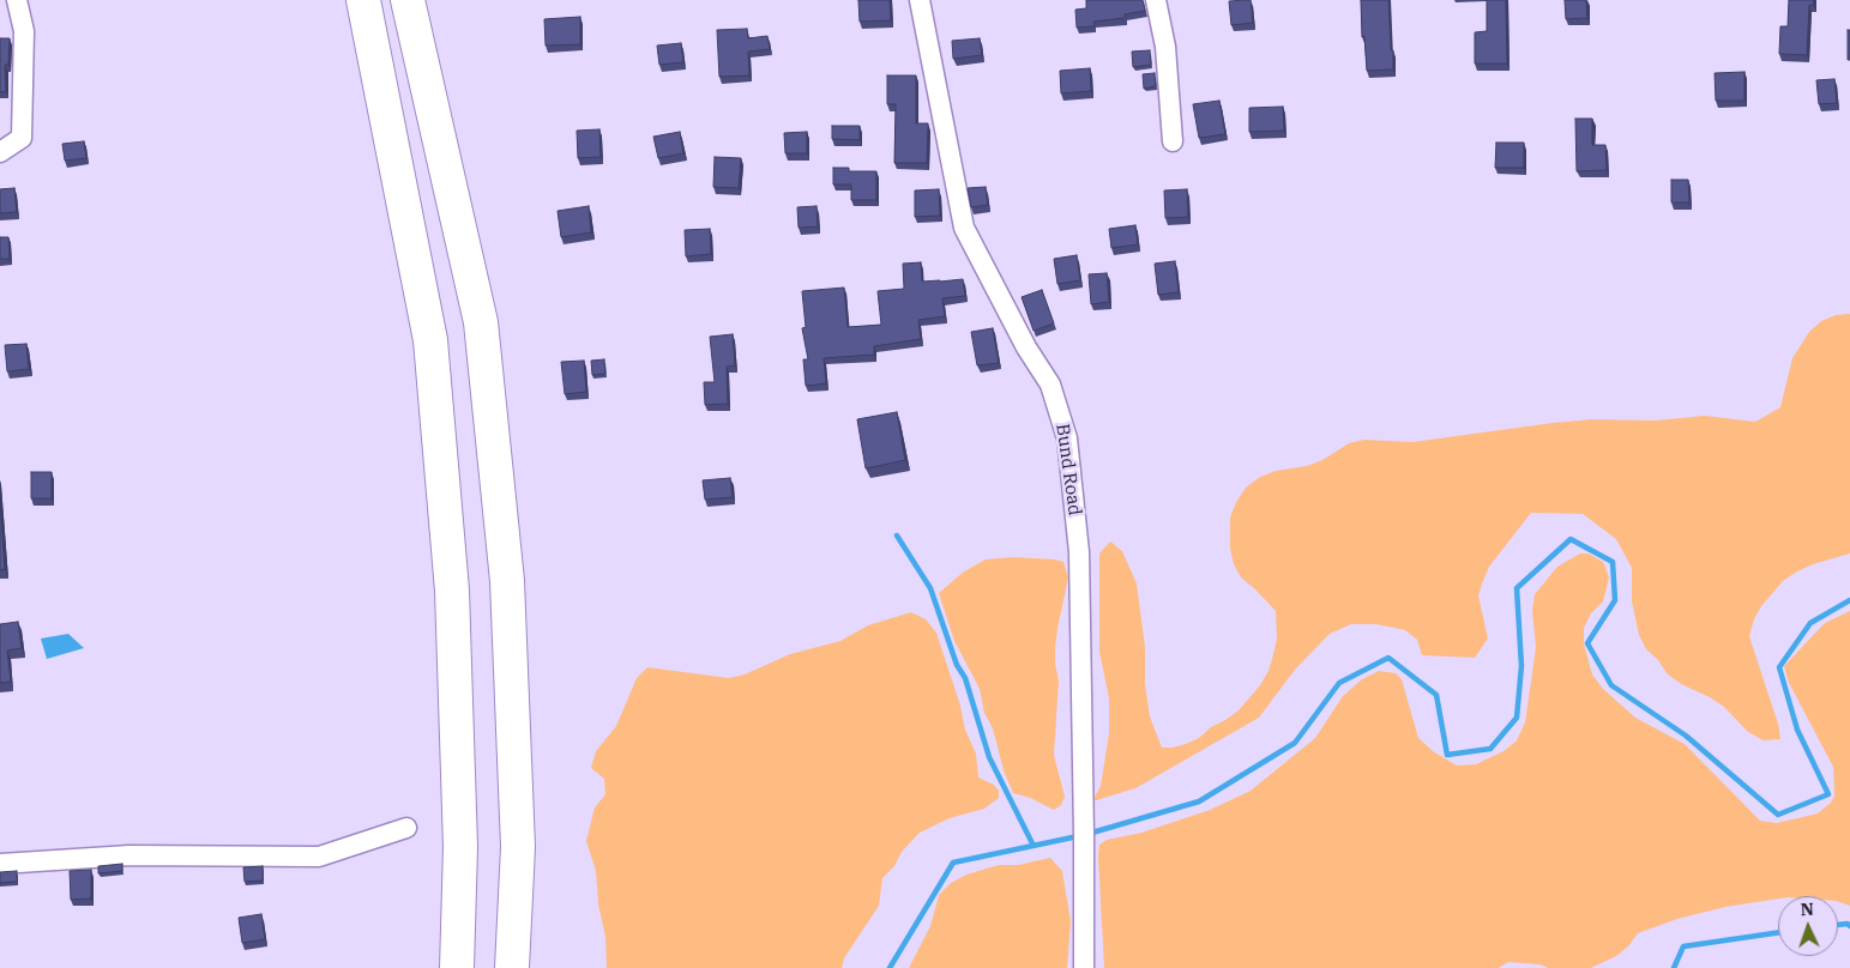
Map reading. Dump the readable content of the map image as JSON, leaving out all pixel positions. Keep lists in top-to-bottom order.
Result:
{
  "streets": {
    "street": ["Bund Road"]
  },
  "north": "top"
}
